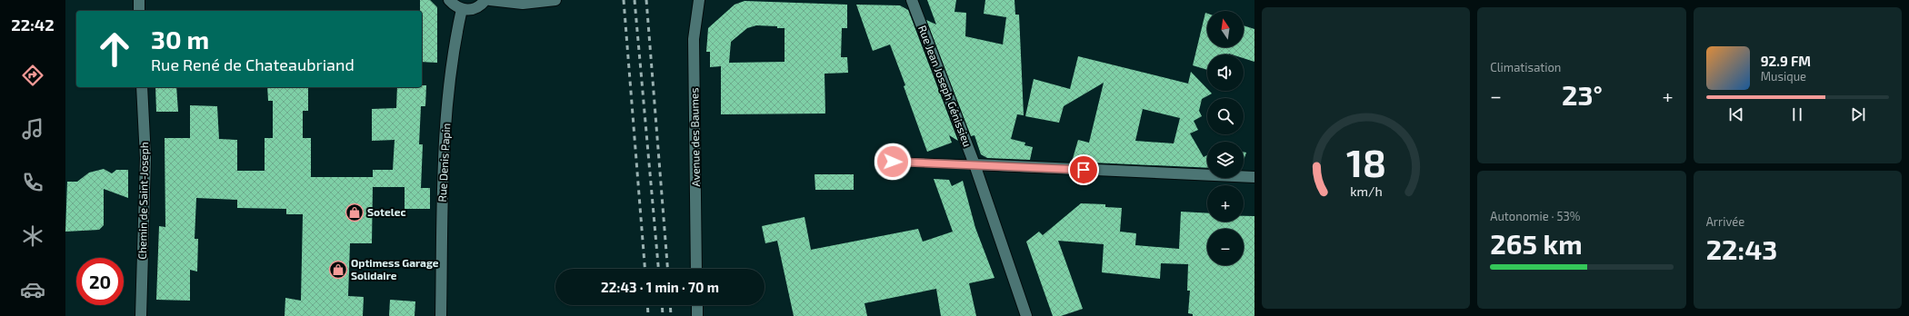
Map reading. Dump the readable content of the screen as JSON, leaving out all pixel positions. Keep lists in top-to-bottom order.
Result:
{
  "streets": {
    "street": [
      "Rue Jean Joseph Génissieu",
      "Avenue des Baumes",
      "Rue Denis Papin",
      "Chemin de Saint-Joseph"
    ]
  },
  "places": {
    "shop": ["Sotelec", "Optimess Garage Solidaire"]
  },
  "north": "top",
  "page": {
    "tabs": "22:42",
    "tile": [
      "Climatisation",
      ["Autonomie · 53%", "265 km"],
      ["Arrivée", "22:43"]
    ],
    "map_buttons": ["+", "−"],
    "turn": ["30 m", "Rue René de Chateaubriand"],
    "song": ["92.9 FM", "Musique"],
    "heat": ["−", "23°", "+"],
    "limit": "20",
    "trip": "22:43 · 1 min · 70 m",
    "gauge": ["18", "km/h"]
  }
}
